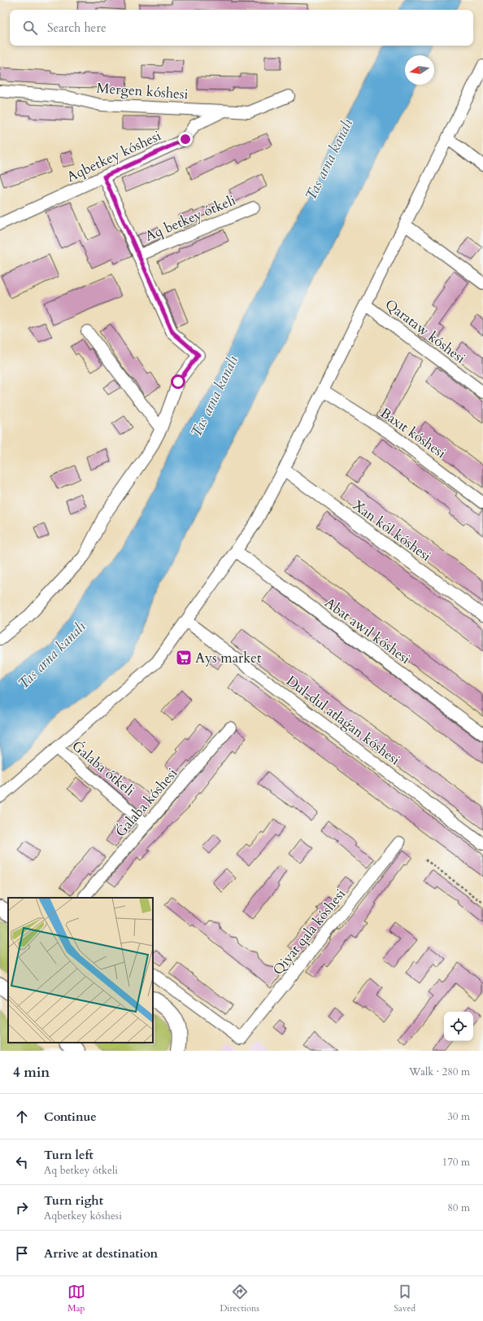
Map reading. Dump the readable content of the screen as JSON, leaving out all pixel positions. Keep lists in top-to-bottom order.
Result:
{
  "streets": {
    "street": [
      "Mergen kóshesi",
      "Aqbetkey kóshesi",
      "Aq betkey ótkeli",
      "Qarataw kóshesi",
      "Baxıt kóshesi",
      "Xan kól kóshesi",
      "Abat awıl kóshesi",
      "Dul-dul atlaǵan kóshesi",
      "Ǵalaba ótkeli",
      "Ǵalaba kóshesi",
      "Qiyat qala kóshesi"
    ]
  },
  "crossings": [
    ["Mergen kóshesi", "Aqbetkey kóshesi"],
    ["Aqbetkey kóshesi", "Aq betkey ótkeli"],
    ["Ǵalaba ótkeli", "Ǵalaba kóshesi"]
  ],
  "water": ["Tas arna kanalı"],
  "places": {
    "supermarket": ["Ays market"]
  },
  "north": "left",
  "page": {
    "search": "Search here",
    "heading": ["4 min", "Walk · 280 m"],
    "list": [
      ["Continue", "30 m"],
      ["Turn left", "Aq betkey ótkeli", "170 m"],
      ["Turn right", "Aqbetkey kóshesi", "80 m"],
      "Arrive at destination"
    ],
    "nav": ["Map", "Directions", "Saved"]
  }
}
